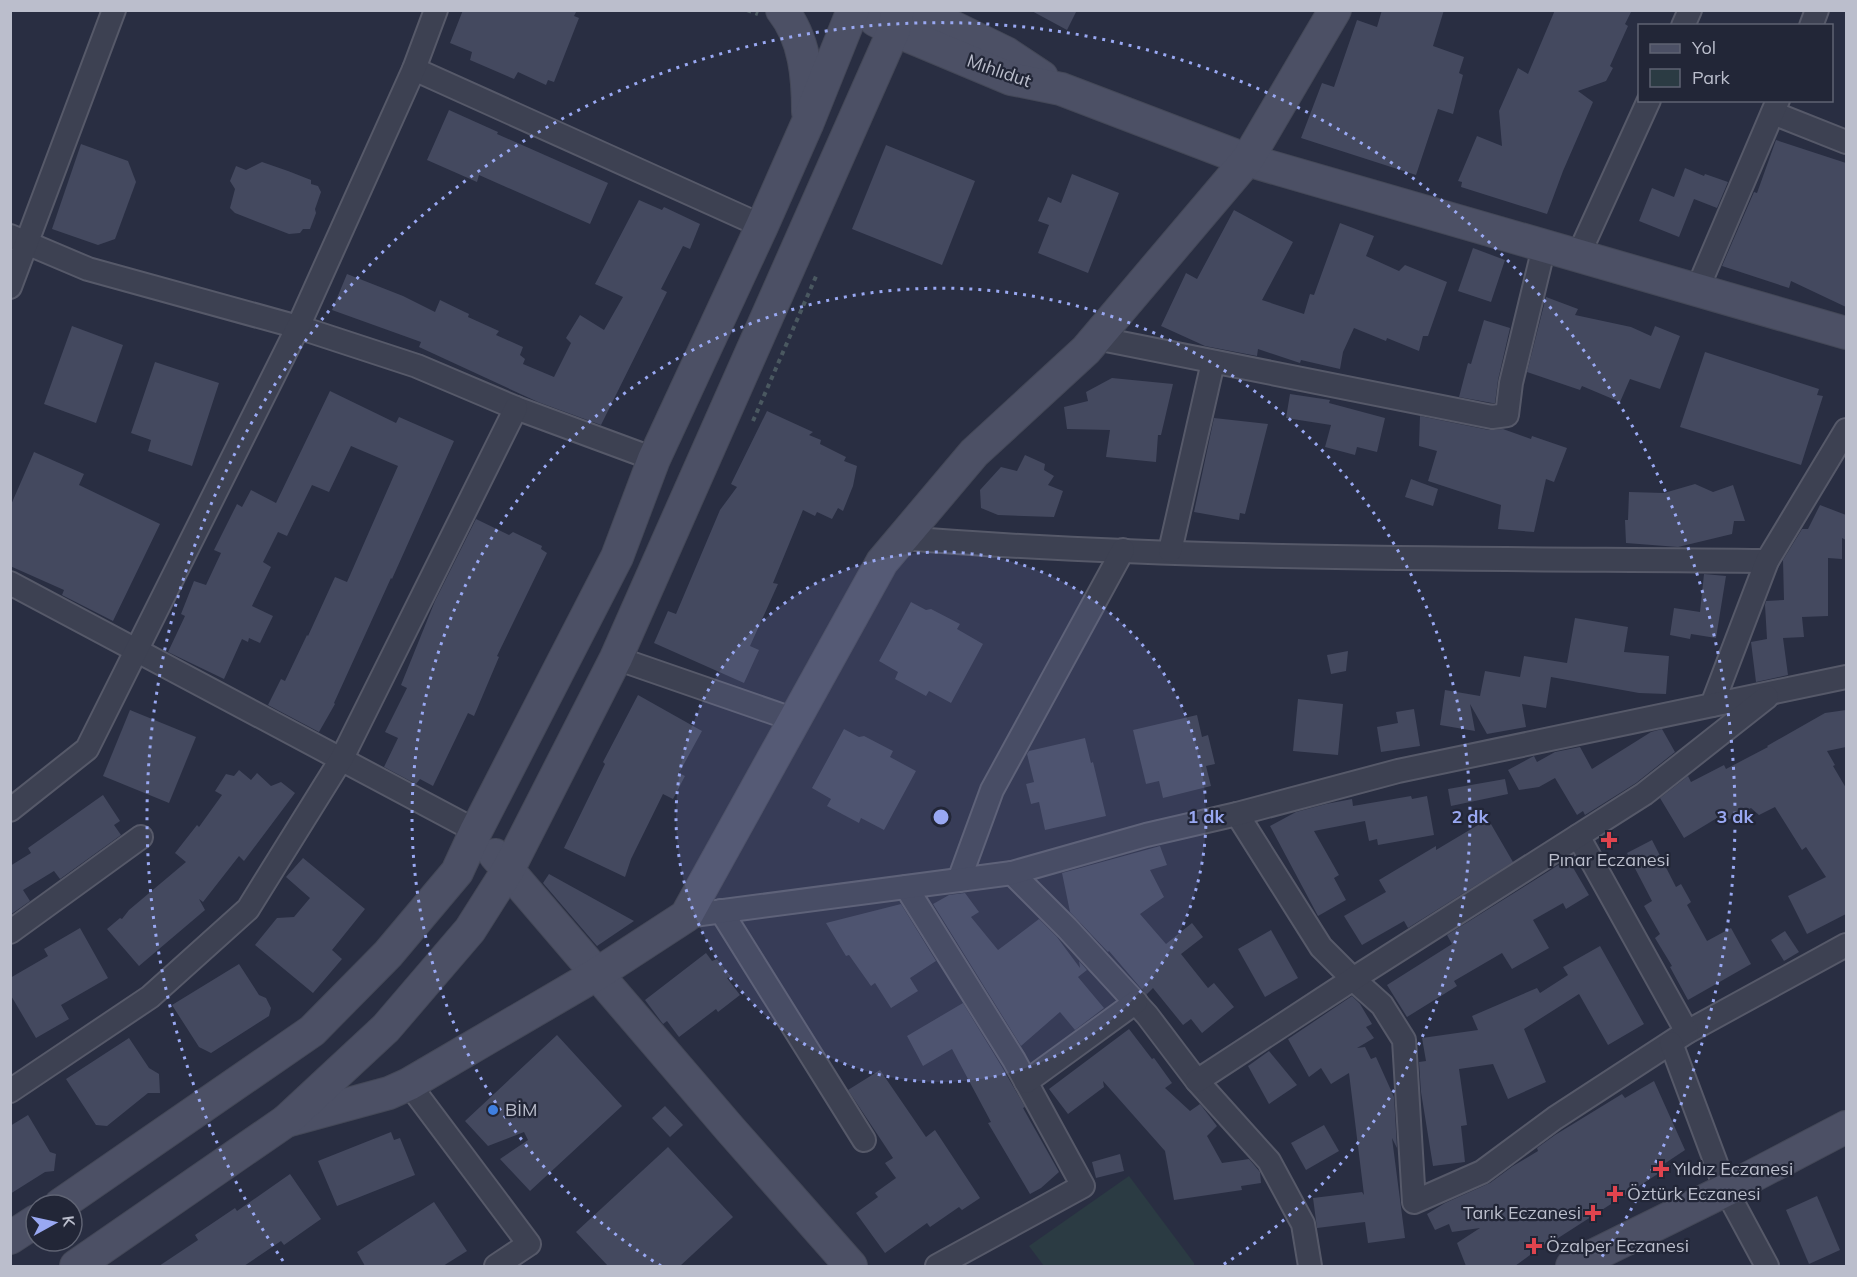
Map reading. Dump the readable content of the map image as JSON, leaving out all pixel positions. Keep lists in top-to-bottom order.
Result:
{
  "streets": {
    "main road": ["Mıhlıdut"]
  },
  "places": {
    "health": [
      "Pınar Eczanesi",
      "Yıldız Eczanesi",
      "Öztürk Eczanesi",
      "Tarık Eczanesi",
      "Özalper Eczanesi"
    ],
    "other": ["BİM"]
  },
  "legend": ["Yol", "Park"],
  "north": "right",
  "rings": ["1 dk", "2 dk", "3 dk"]
}
